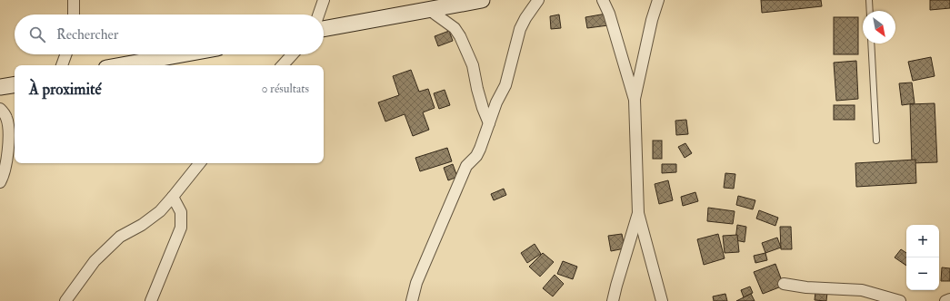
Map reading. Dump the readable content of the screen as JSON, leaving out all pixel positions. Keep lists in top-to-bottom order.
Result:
{
  "north": "bottom right",
  "page": {
    "search": "Rechercher",
    "heading": ["À proximité", "0 résultats"],
    "map_buttons": ["+", "−"]
  }
}
